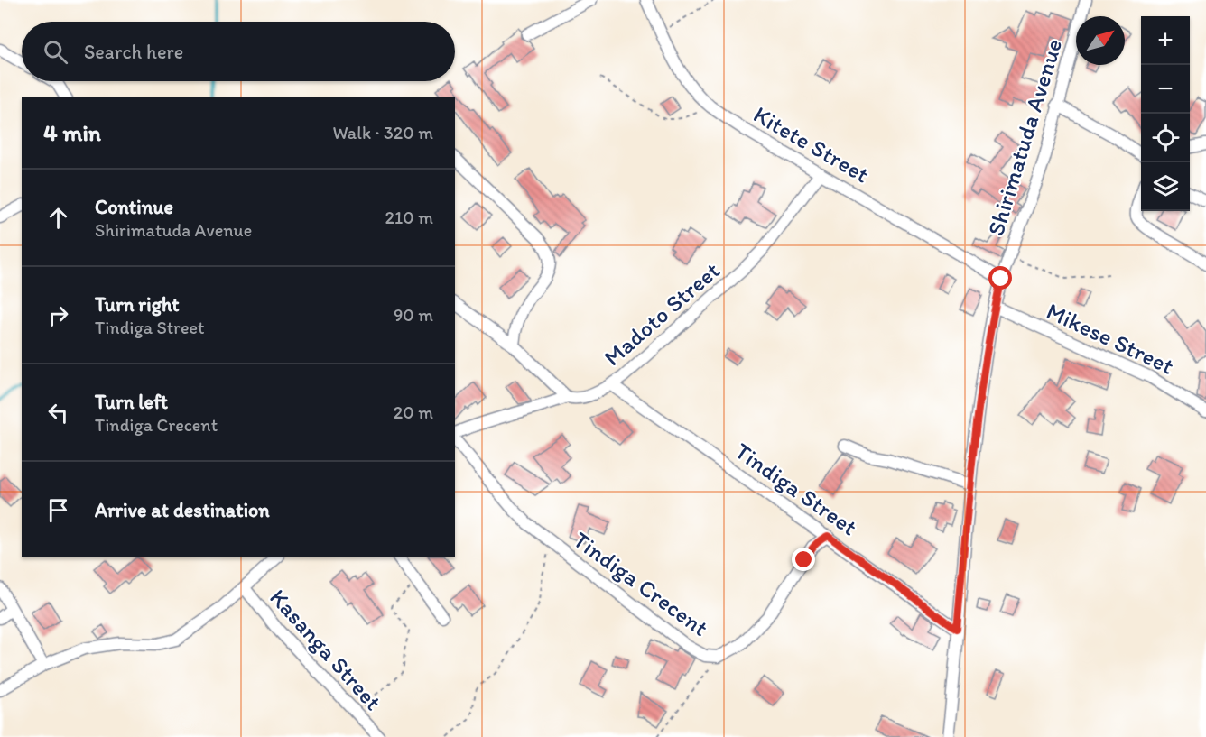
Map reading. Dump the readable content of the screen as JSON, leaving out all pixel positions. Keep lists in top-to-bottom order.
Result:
{
  "streets": {
    "street": [
      "Shirimatuda Avenue",
      "Kitete Street",
      "Madoto Street",
      "Mikese Street",
      "Tindiga Street",
      "Tindiga Crecent",
      "Kasanga Street"
    ]
  },
  "crossings": [
    ["Shirimatuda Avenue", "Kitete Street"],
    ["Shirimatuda Avenue", "Mikese Street"],
    ["Shirimatuda Avenue", "Tindiga Street"],
    ["Kitete Street", "Madoto Street"],
    ["Madoto Street", "Tindiga Street"],
    ["Tindiga Street", "Tindiga Crecent"]
  ],
  "north": "top right",
  "page": {
    "map_buttons": ["+", "−"],
    "search": "Search here",
    "heading": ["4 min", "Walk · 320 m"],
    "list": [
      ["Continue", "Shirimatuda Avenue", "210 m"],
      ["Turn right", "Tindiga Street", "90 m"],
      ["Turn left", "Tindiga Crecent", "20 m"],
      "Arrive at destination"
    ]
  }
}
